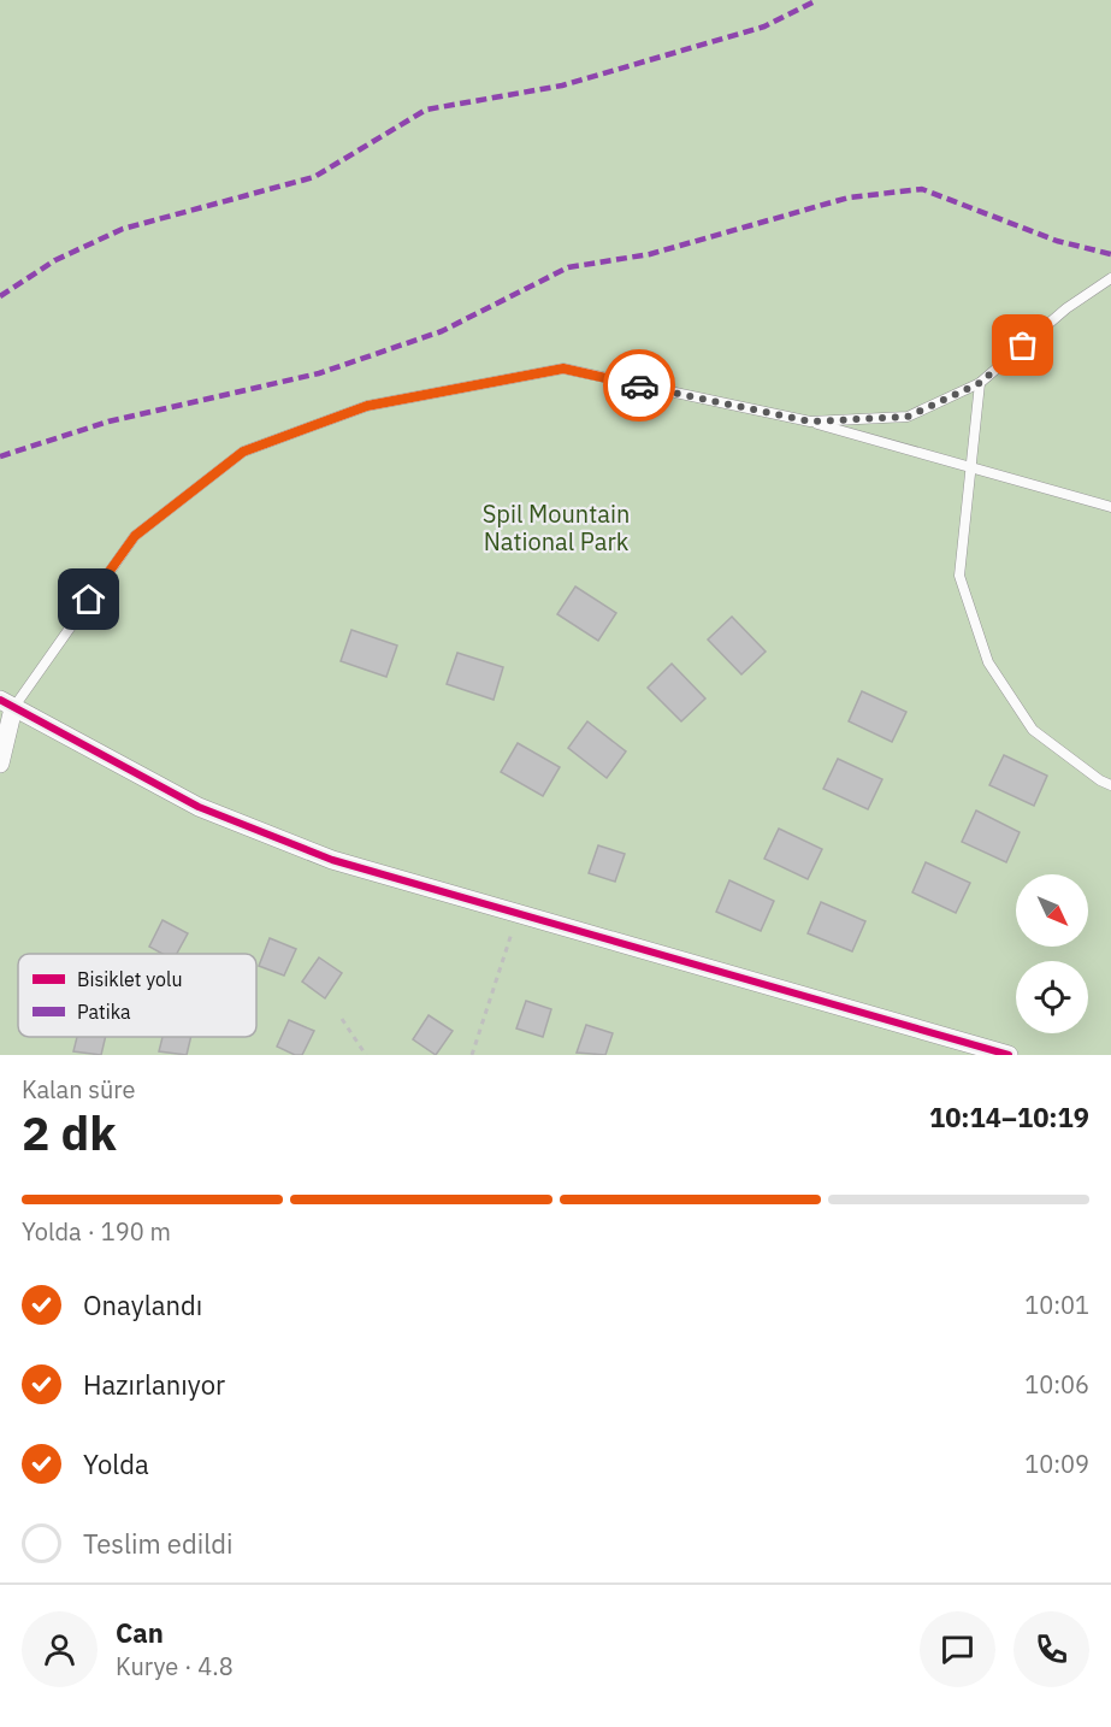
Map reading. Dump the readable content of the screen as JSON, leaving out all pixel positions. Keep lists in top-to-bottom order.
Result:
{
  "parks": ["Spil Mountain National Park"],
  "legend": ["Bisiklet yolu", "Patika"],
  "north": "bottom right",
  "page": {
    "heading": ["2 dk", "Kalan süre", "10:14–10:19"],
    "panel": ["Can", "Kurye · 4.8"],
    "bar": "Yolda · 190 m",
    "list": [
      ["Onaylandı", "10:01"],
      ["Hazırlanıyor", "10:06"],
      ["Yolda", "10:09"],
      "Teslim edildi"
    ]
  }
}
